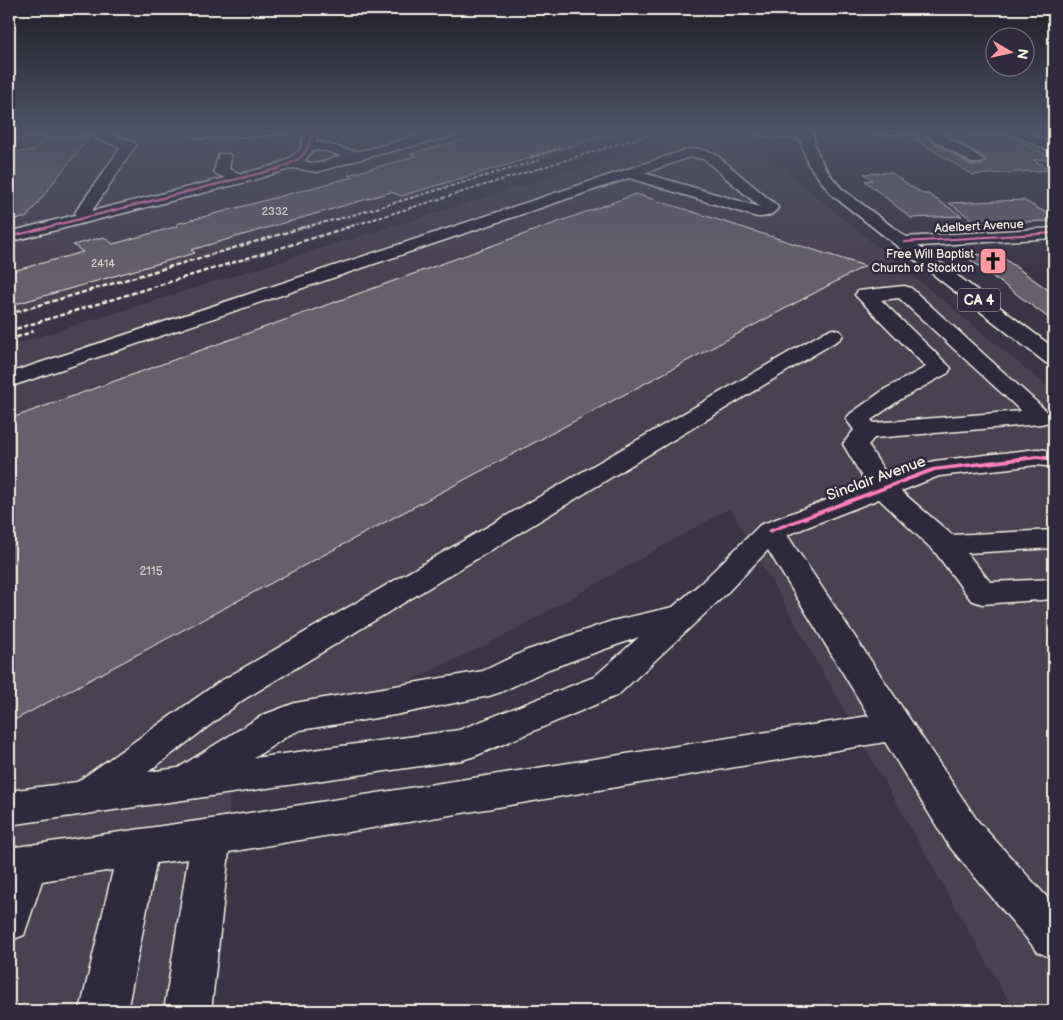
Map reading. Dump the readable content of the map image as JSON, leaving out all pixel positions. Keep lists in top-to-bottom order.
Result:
{
  "streets": {
    "street": ["Adelbert Avenue", "CA 4", "Sinclair Avenue"]
  },
  "crossings": [
    ["Adelbert Avenue", "CA 4"]
  ],
  "places": {
    "church": ["Free Will Baptist Church of Stockton"]
  },
  "house_numbers": ["2332", "2414", "2115"],
  "north": "right"
}
